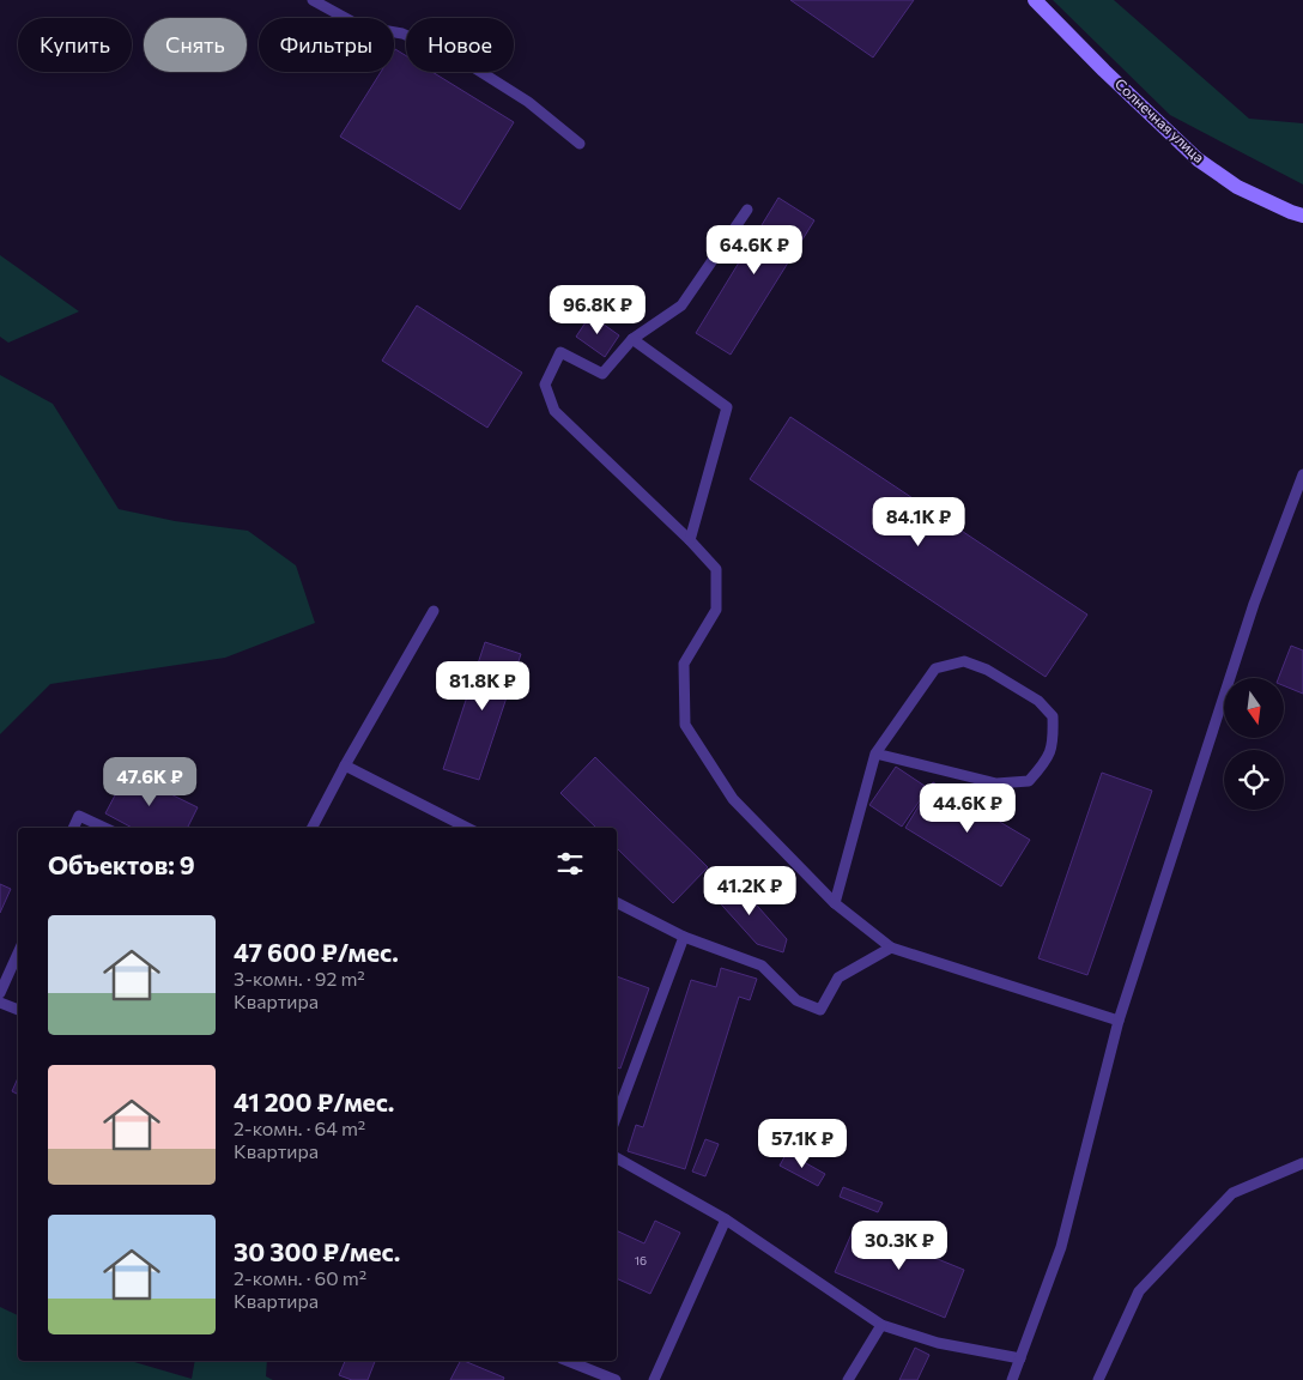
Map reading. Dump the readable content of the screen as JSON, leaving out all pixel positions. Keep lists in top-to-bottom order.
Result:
{
  "streets": {
    "street": ["Солнечная улица"]
  },
  "house_numbers": ["16"],
  "north": "bottom",
  "page": {
    "chip": [
      "Купить",
      "Снять",
      "Фильтры",
      "Новое"
    ],
    "price": [
      "64.6K ₽",
      "96.8K ₽",
      "84.1K ₽",
      "81.8K ₽",
      "47.6K ₽",
      "44.6K ₽",
      "41.2K ₽",
      "57.1K ₽",
      "30.3K ₽"
    ],
    "heading": "Объектов: 9",
    "list": [
      {
        "name": "47 600 ₽/мес.",
        "note": "3-комн. · 92 m² · Квартира"
      },
      {
        "name": "41 200 ₽/мес.",
        "note": "2-комн. · 64 m² · Квартира"
      },
      {
        "name": "30 300 ₽/мес.",
        "note": "2-комн. · 60 m² · Квартира"
      }
    ]
  }
}
